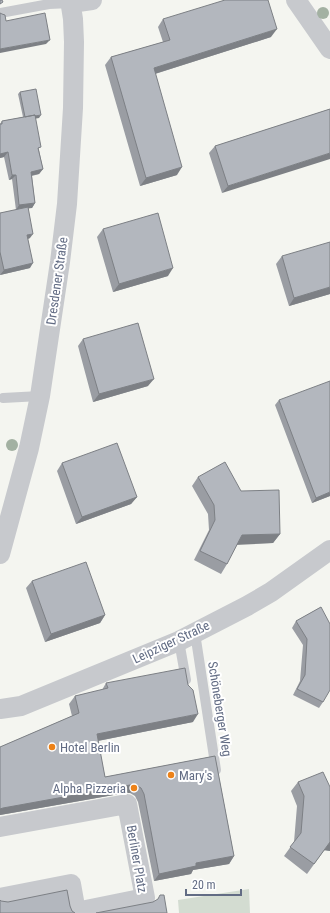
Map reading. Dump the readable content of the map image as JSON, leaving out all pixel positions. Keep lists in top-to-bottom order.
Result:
{
  "streets": {
    "street": ["Dresdener Straße", "Leipziger Straße", "Berliner Platz"],
    "lane": ["Schöneberger Weg"]
  },
  "crossings": [
    ["Leipziger Straße", "Schöneberger Weg"]
  ],
  "places": ["Hotel Berlin", "Mary's", "Alpha Pizzeria"],
  "scale_bar": "20 m"
}
